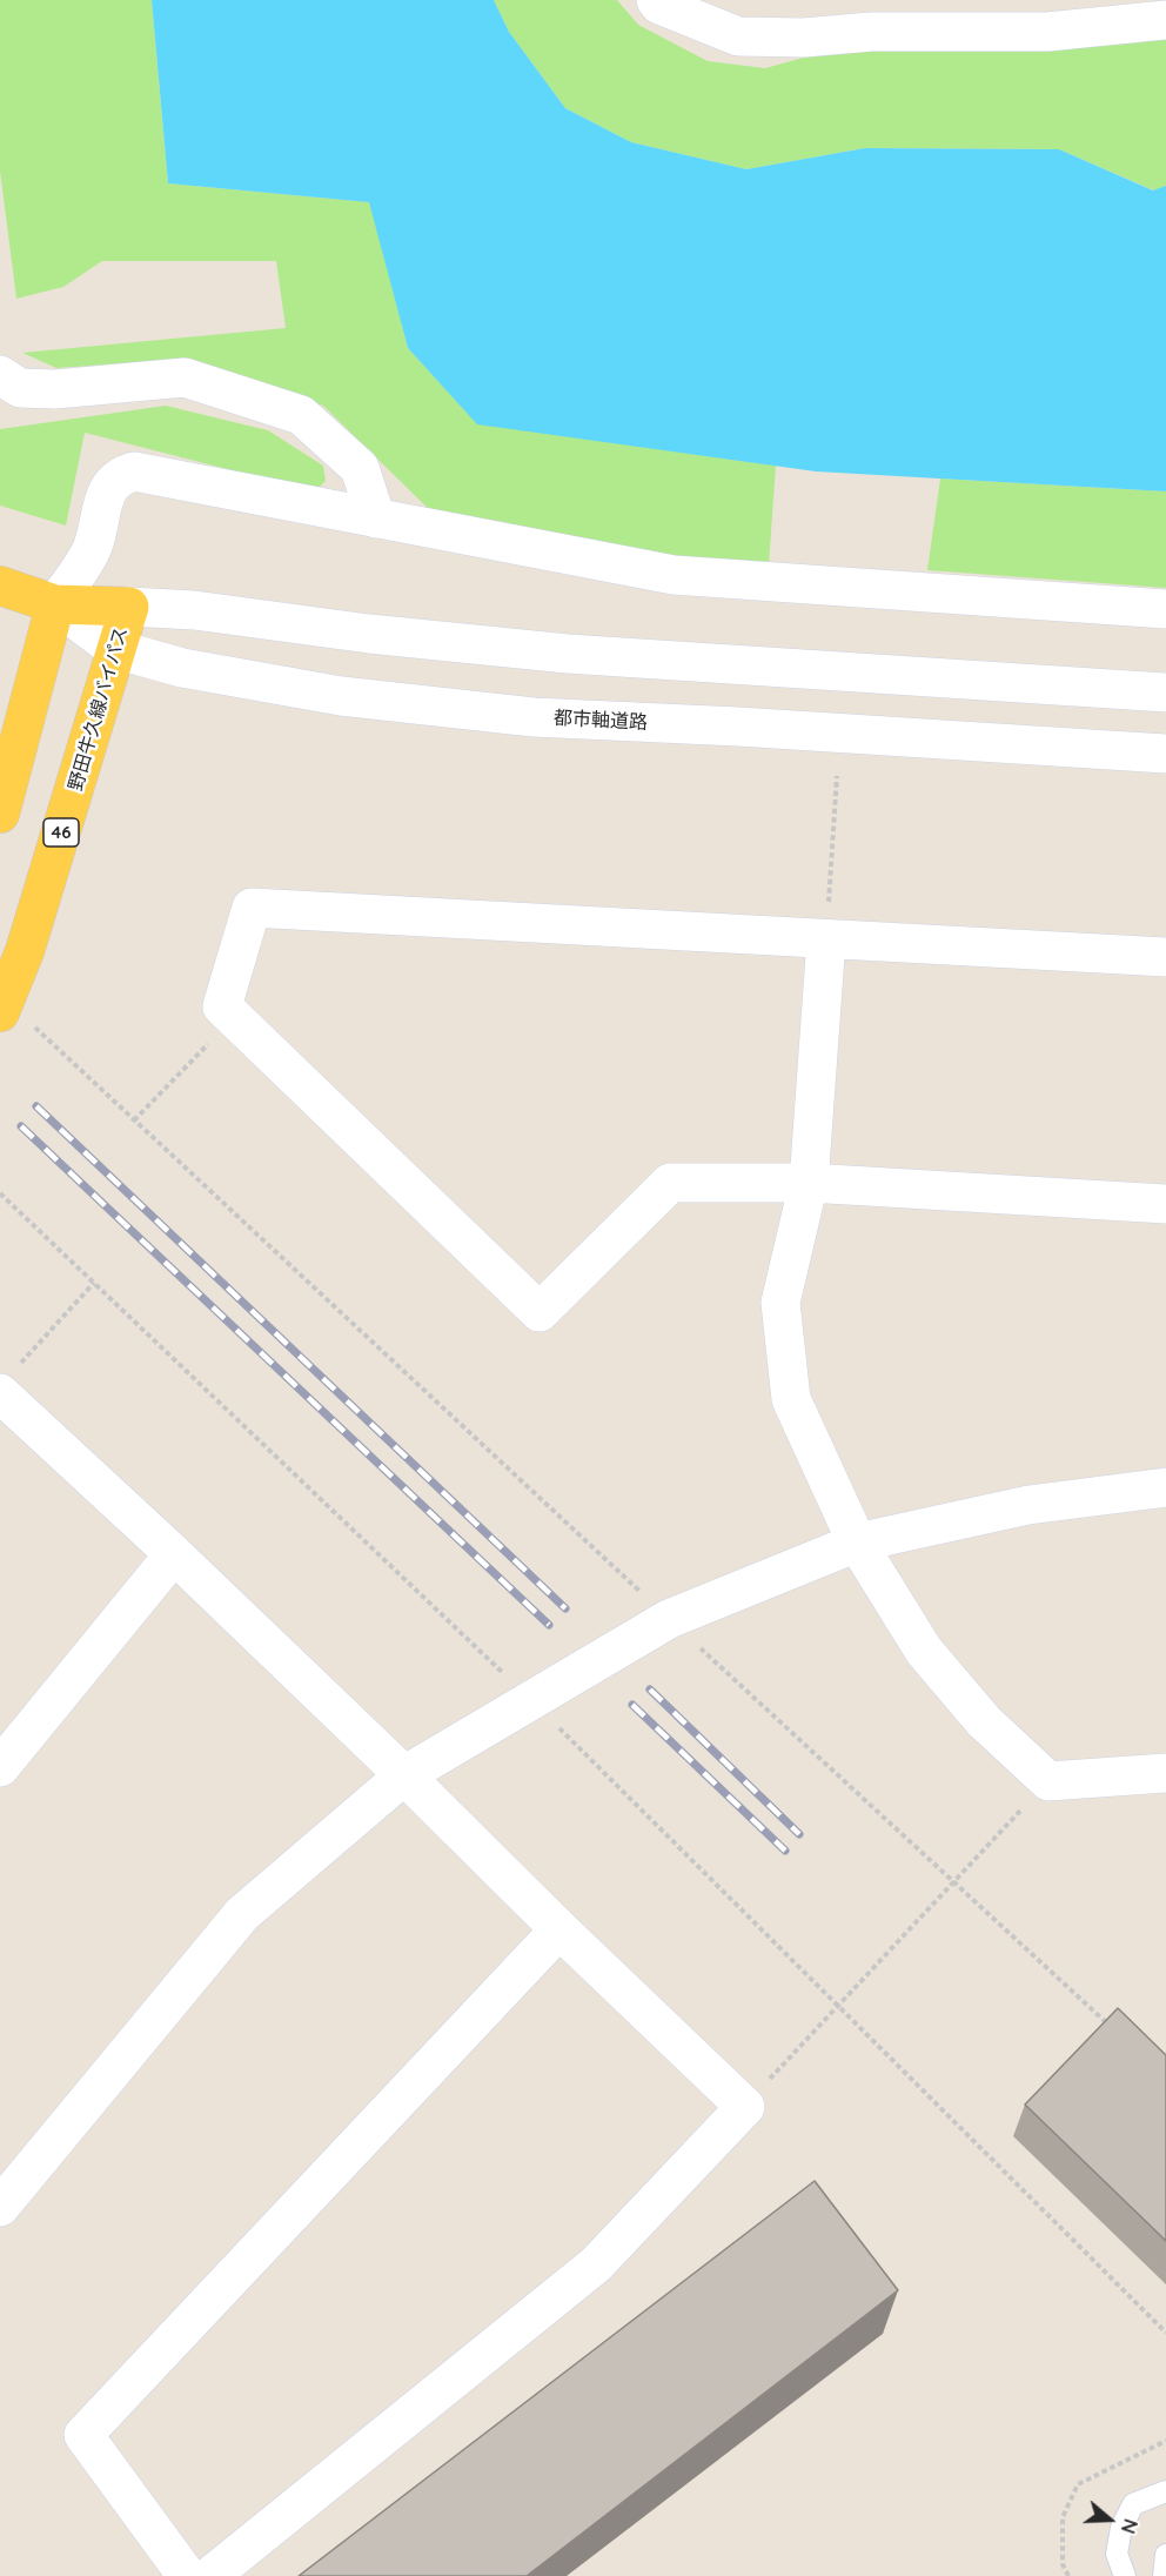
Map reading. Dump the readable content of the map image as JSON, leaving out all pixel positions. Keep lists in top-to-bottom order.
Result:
{
  "streets": {
    "main road": ["野田牛久線バイパス", "都市軸道路", "46"]
  },
  "crossings": [
    ["野田牛久線バイパス", "都市軸道路"]
  ],
  "north": "right"
}
